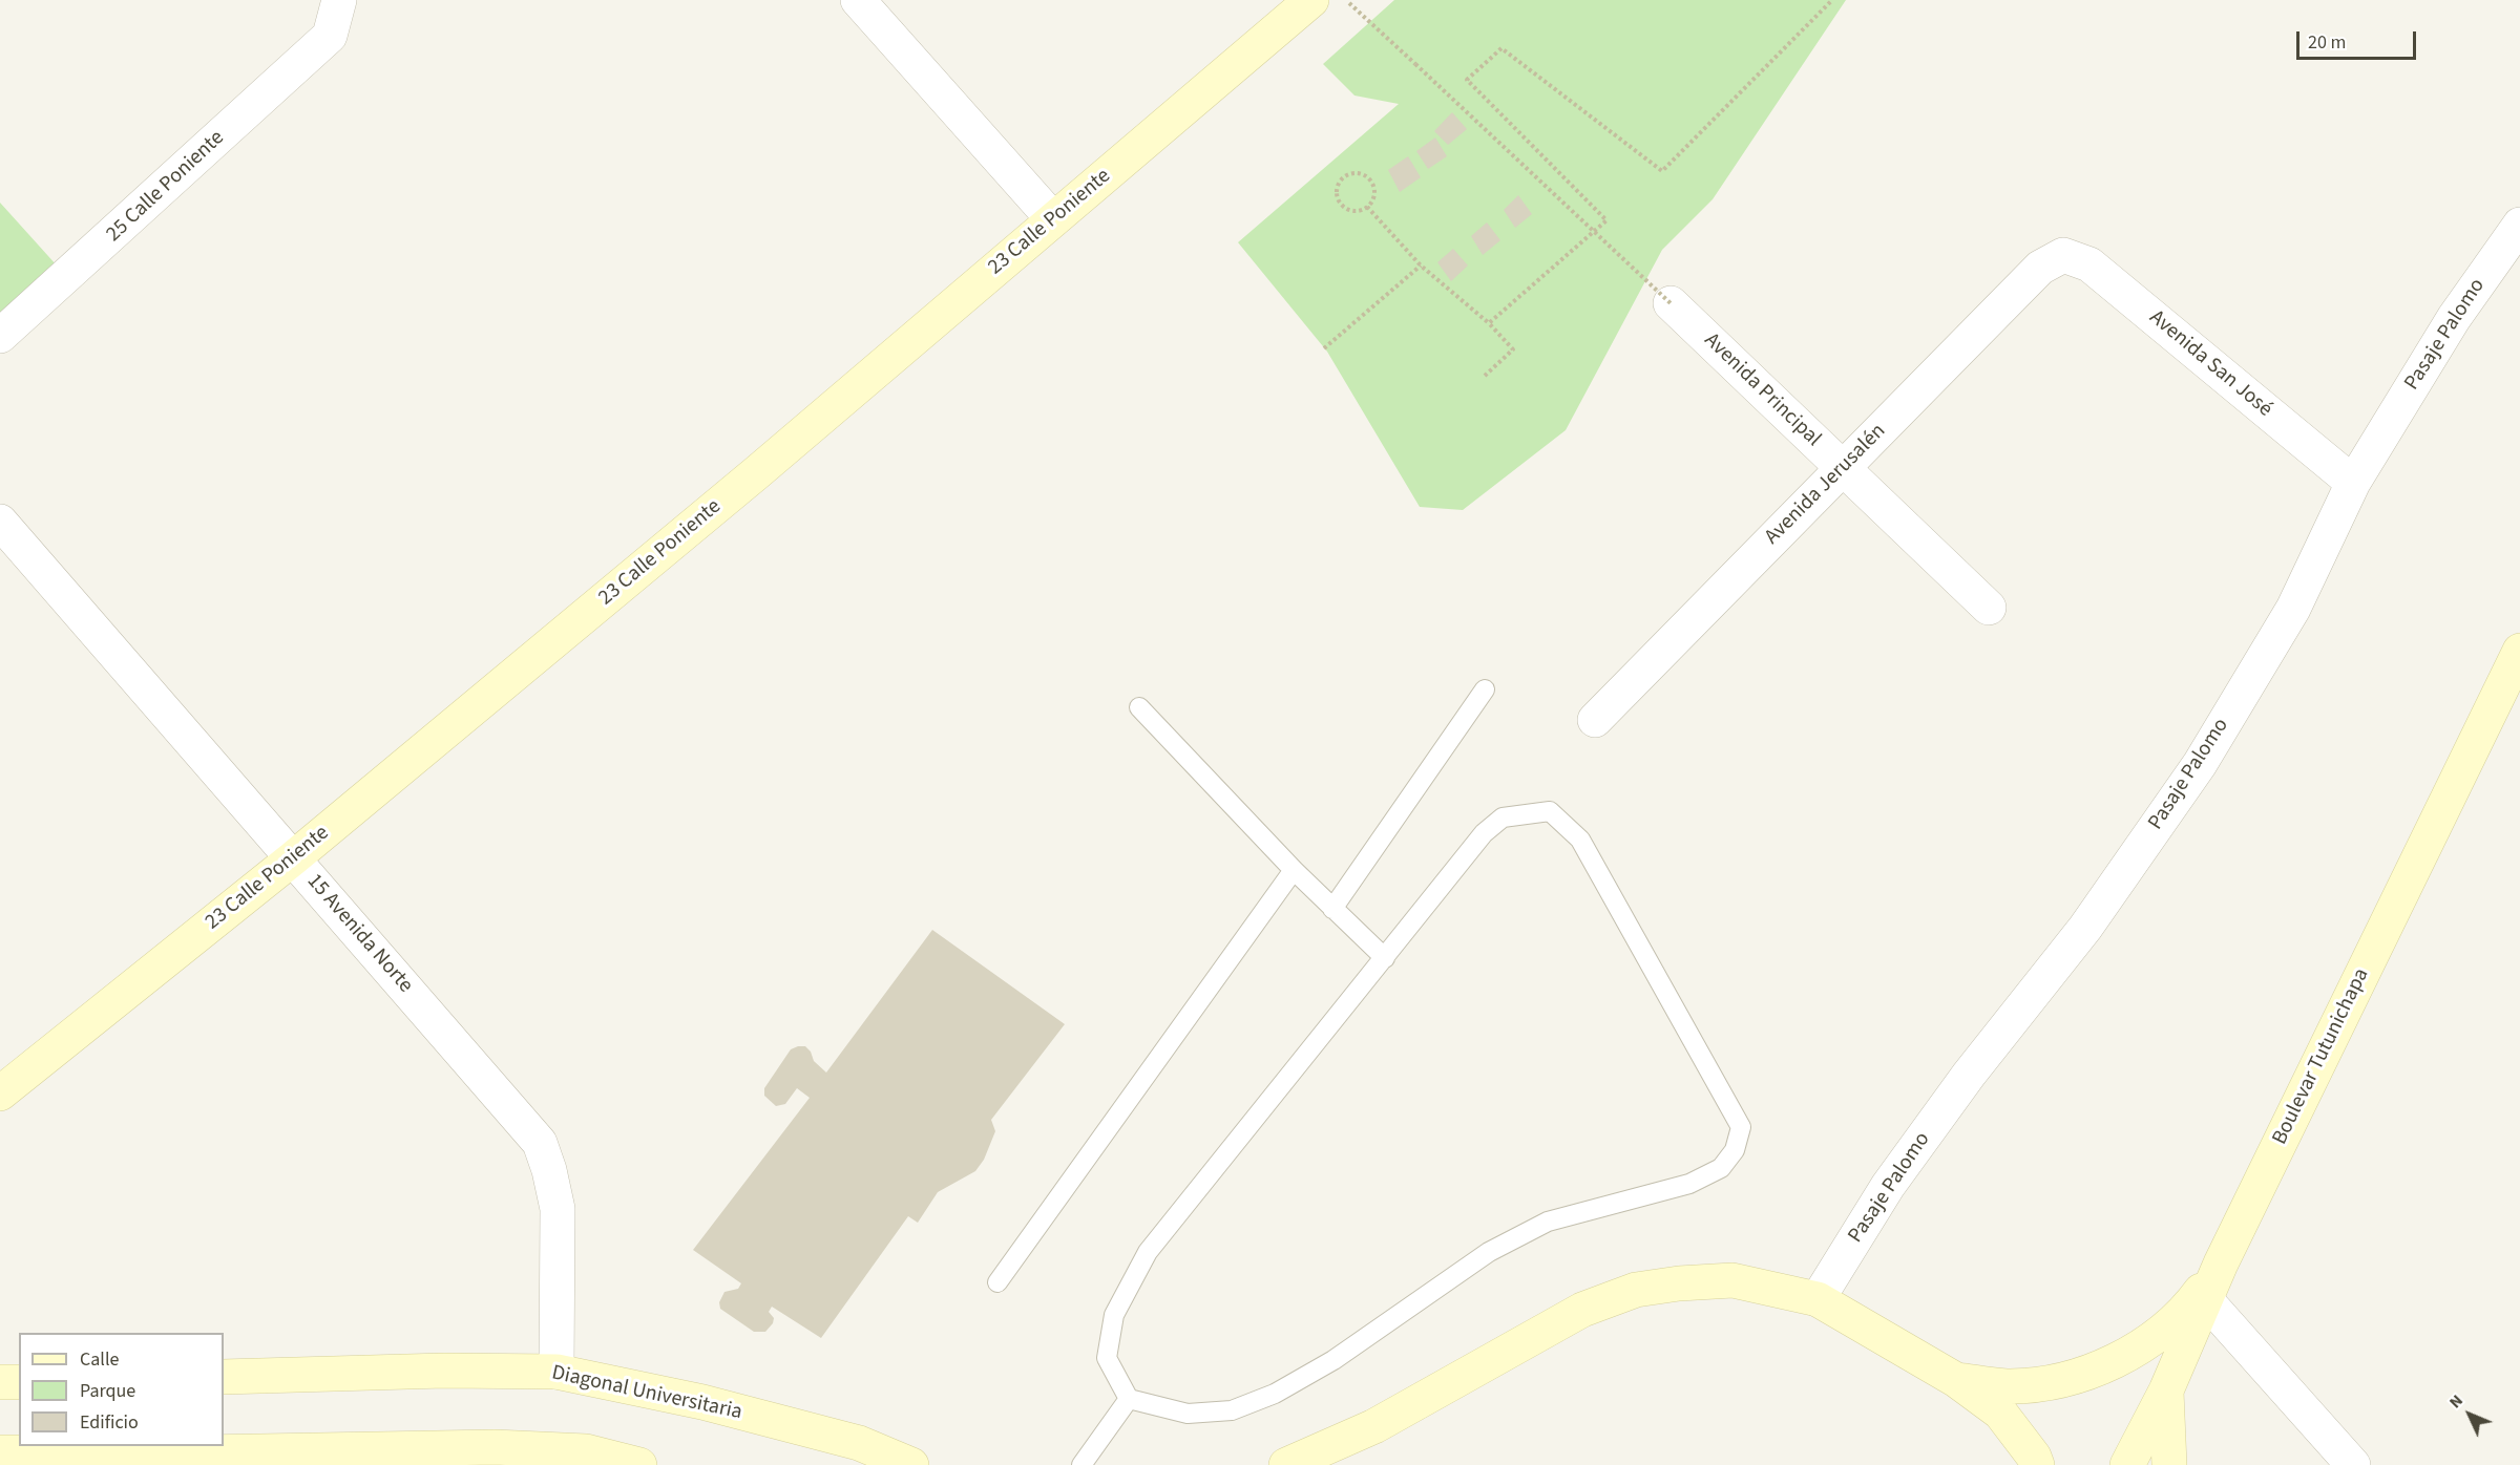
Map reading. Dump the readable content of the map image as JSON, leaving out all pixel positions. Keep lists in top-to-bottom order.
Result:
{
  "streets": {
    "main road": ["23 Calle Poniente", "Boulevar Tutunichapa", "Diagonal Universitaria"],
    "street": [
      "25 Calle Poniente",
      "Pasaje Palomo",
      "Avenida San José",
      "Avenida Principal",
      "Avenida Jerusalén",
      "15 Avenida Norte"
    ]
  },
  "crossings": [
    ["23 Calle Poniente", "15 Avenida Norte"],
    ["Pasaje Palomo", "Avenida San José"],
    ["Avenida San José", "Avenida Jerusalén"],
    ["Avenida Principal", "Avenida Jerusalén"],
    ["15 Avenida Norte", "Diagonal Universitaria"]
  ],
  "legend": ["Calle", "Parque", "Edificio"],
  "scale_bar": "20 m",
  "north": "top left"
}
